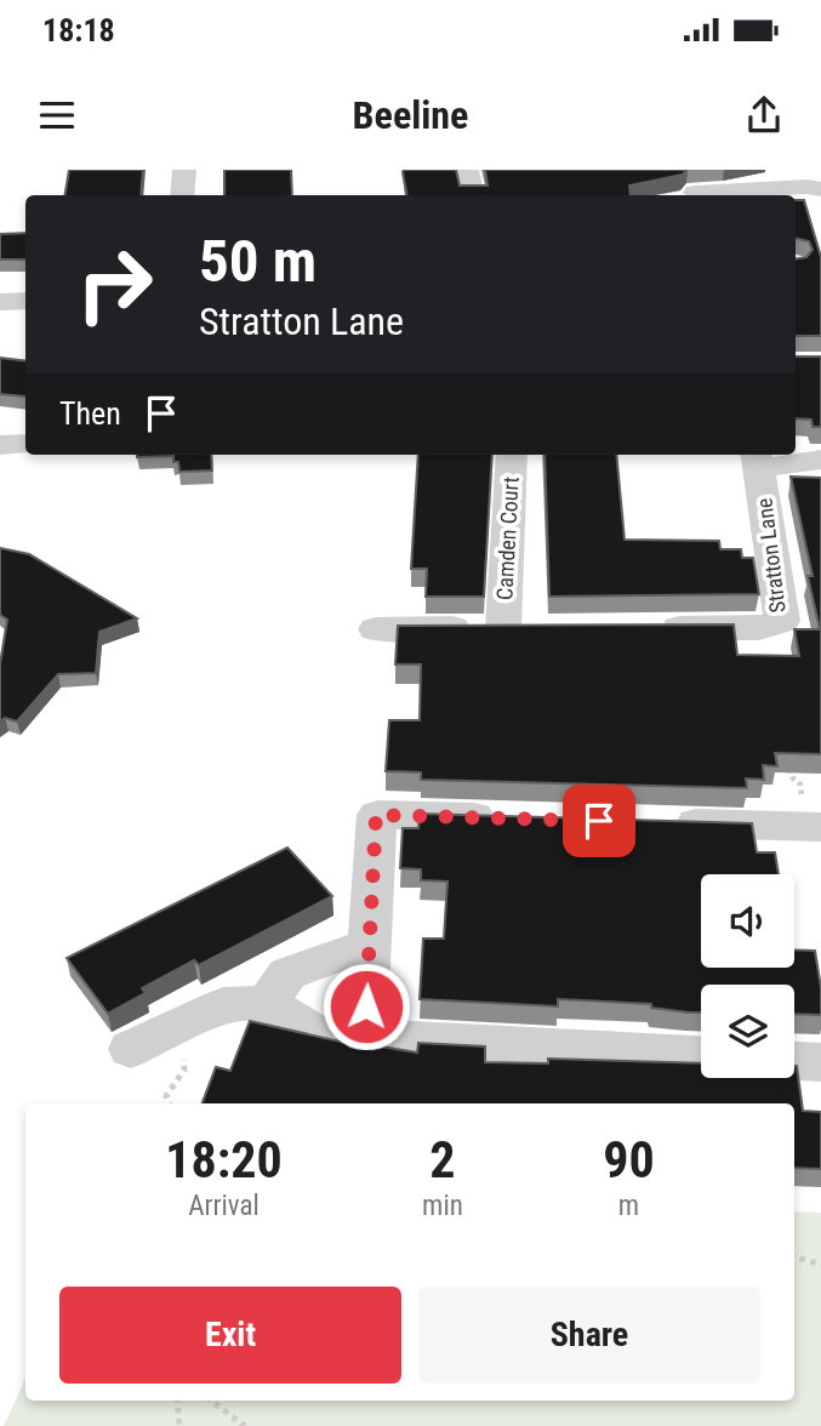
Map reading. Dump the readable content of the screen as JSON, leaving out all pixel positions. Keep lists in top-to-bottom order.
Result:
{
  "streets": {
    "street": ["Camden Court", "Stratton Lane"]
  },
  "page": {
    "status": "18:18",
    "header": "Beeline",
    "turn": ["50 m", "Stratton Lane"],
    "then": "Then",
    "eta": [
      "18:20",
      "Arrival",
      "2",
      "min",
      "90",
      "m"
    ],
    "buttons": ["Exit", "Share"]
  }
}
